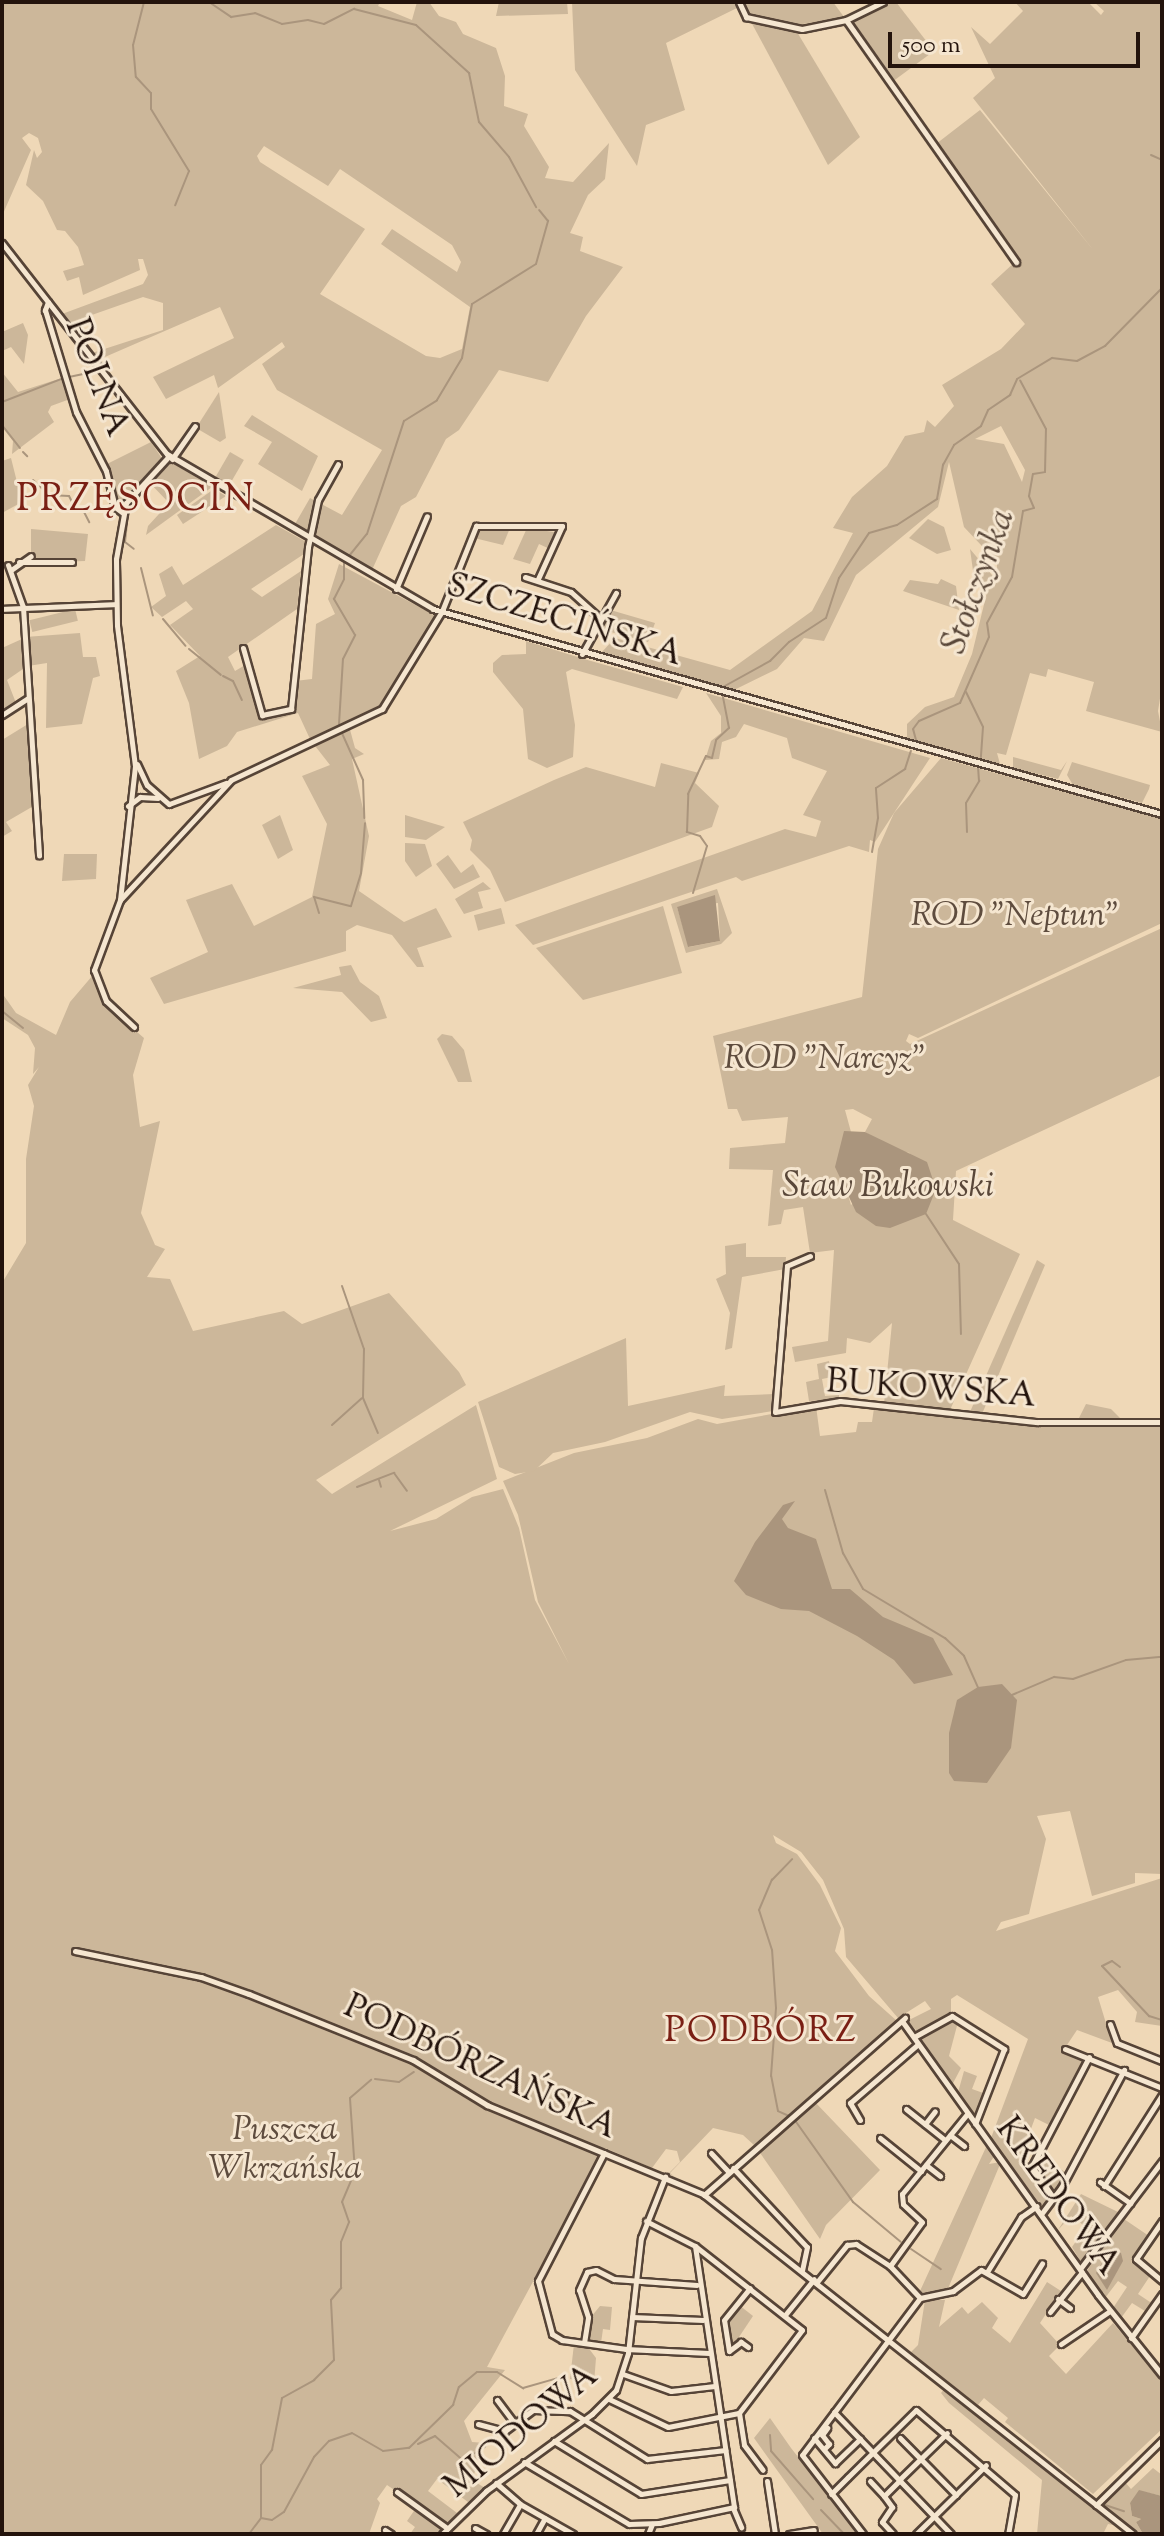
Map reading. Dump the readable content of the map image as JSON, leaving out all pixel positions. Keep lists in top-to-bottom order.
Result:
{
  "streets": {
    "street": [
      "POLNA",
      "SZCZECIŃSKA",
      "BUKOWSKA",
      "PODBÓRZAŃSKA",
      "KREDOWA",
      "MIODOWA"
    ]
  },
  "crossings": [
    ["POLNA", "SZCZECIŃSKA"],
    ["PODBÓRZAŃSKA", "MIODOWA"]
  ],
  "districts": ["PRZĘSOCIN", "PODBÓRZ"],
  "water": ["Stołczynka", "Staw Bukowski"],
  "parks": ["ROD \"Neptun\"", "ROD \"Narcyz\"", "Puszcza Wkrzańska"],
  "scale_bar": "500 m"
}
